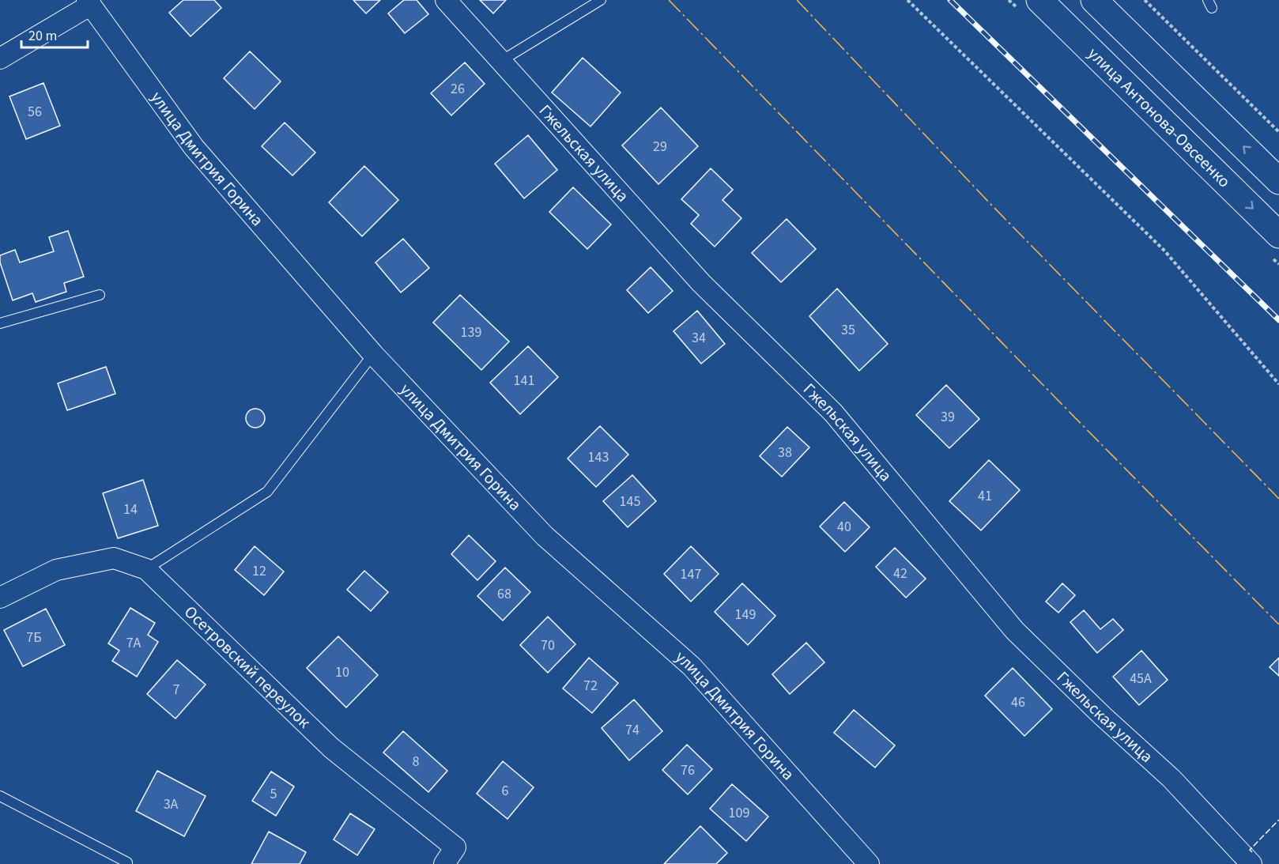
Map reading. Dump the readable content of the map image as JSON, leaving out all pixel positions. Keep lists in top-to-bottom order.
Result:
{
  "streets": {
    "highway": ["улица Антонова-Овсеенко"],
    "street": ["Гжельская улица", "улица Дмитрия Горина", "Осетровский переулок"]
  },
  "house_numbers": [
    "26",
    "56",
    "29",
    "35",
    "139",
    "34",
    "141",
    "39",
    "38",
    "143",
    "41",
    "145",
    "14",
    "40",
    "12",
    "42",
    "147",
    "68",
    "149",
    "7Б",
    "7А",
    "70",
    "10",
    "45А",
    "72",
    "7",
    "46",
    "74",
    "8",
    "76",
    "6",
    "5",
    "3А",
    "109"
  ],
  "scale_bar": "20 m"
}
